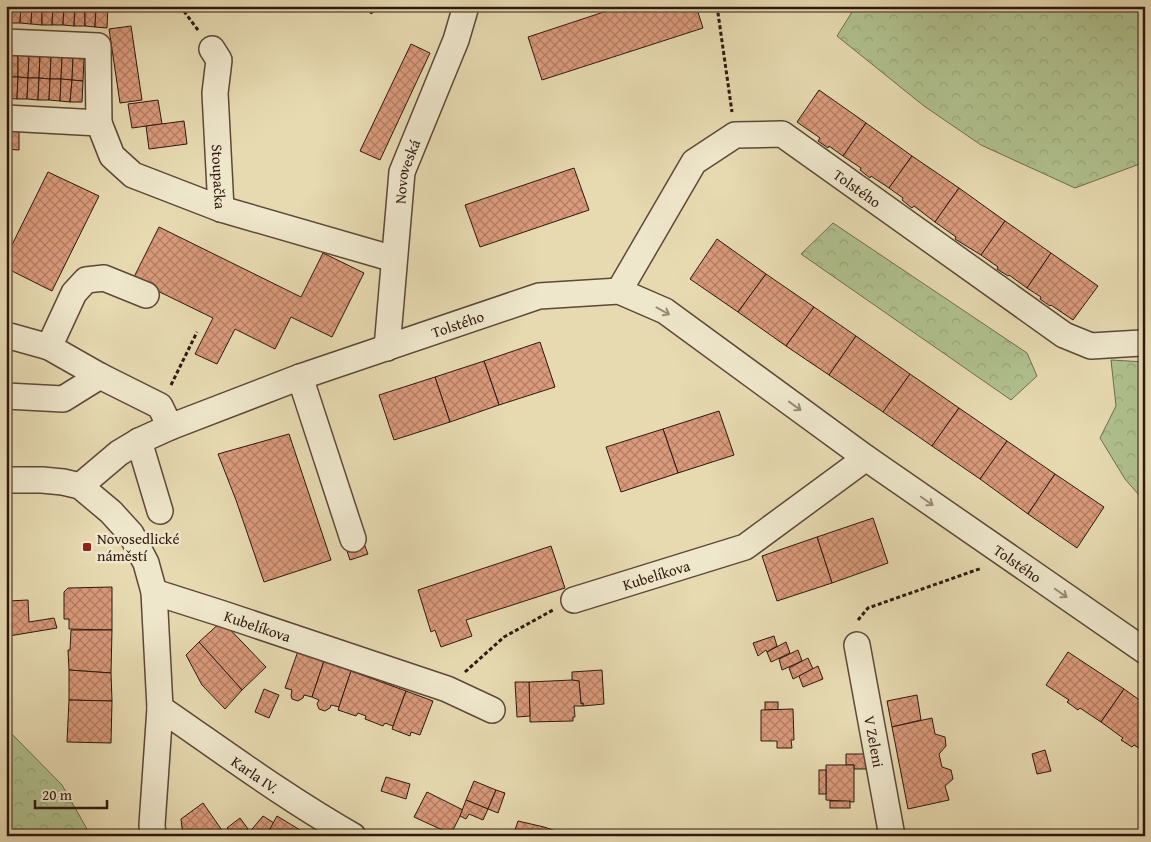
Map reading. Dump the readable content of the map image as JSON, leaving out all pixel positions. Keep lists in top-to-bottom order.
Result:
{
  "streets": {
    "street": [
      "Novoveská",
      "Stoupačka",
      "Tolstého",
      "Kubelíkova",
      "V Zeleni",
      "Karla IV."
    ]
  },
  "crossings": [
    ["Novoveská", "Stoupačka"],
    ["Novoveská", "Tolstého"],
    ["Tolstého", "Kubelíkova"]
  ],
  "places": {
    "transit": ["Novosedlické náměstí"]
  },
  "scale_bar": "20 m"
}
